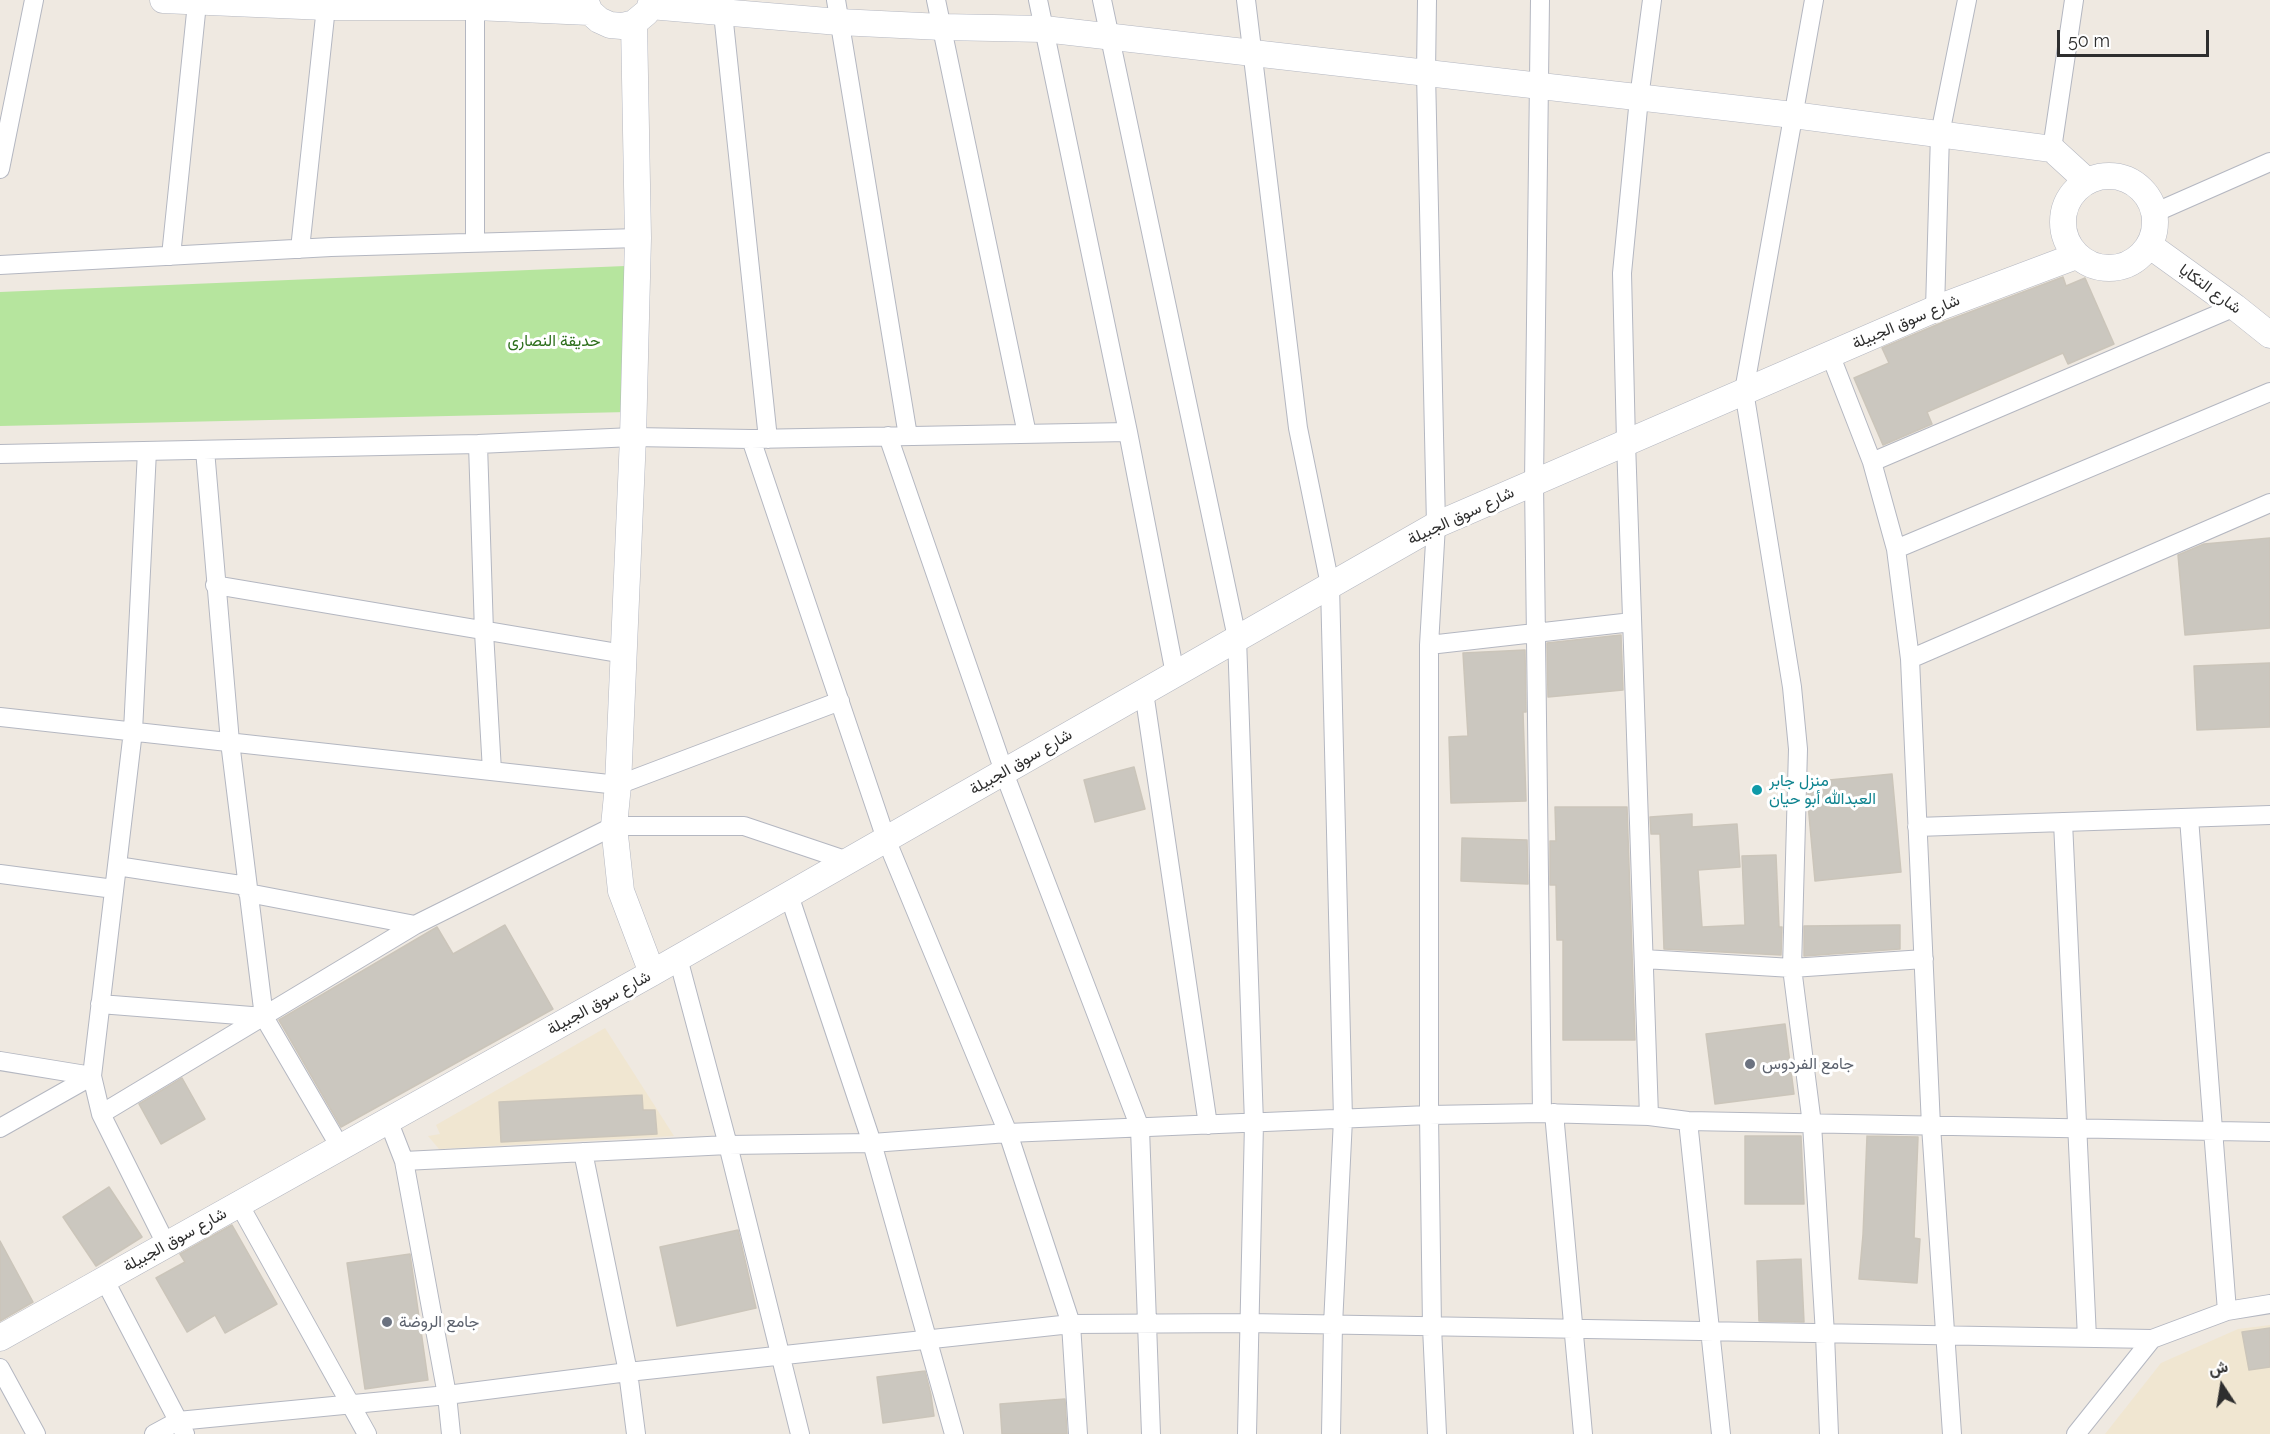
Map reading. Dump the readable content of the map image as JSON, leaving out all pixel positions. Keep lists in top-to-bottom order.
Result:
{
  "streets": {
    "street": ["شارع التكايا", "شارع سوق الجبيلة"]
  },
  "crossings": [
    ["شارع التكايا", "شارع سوق الجبيلة"]
  ],
  "parks": ["حديقة النصارى"],
  "places": ["منزل جابر العبدالله أبو حيان", "جامع الفردوس", "جامع الروضة"],
  "scale_bar": "50 m",
  "north": "top"
}
